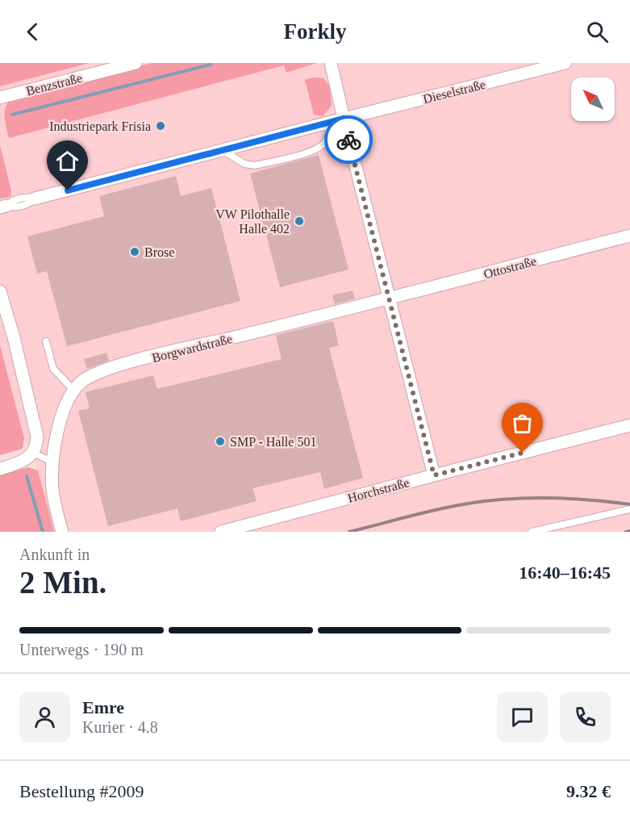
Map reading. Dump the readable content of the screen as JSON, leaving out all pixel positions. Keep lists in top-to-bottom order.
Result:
{
  "streets": {
    "street": [
      "Benzstraße",
      "Dieselstraße",
      "Ottostraße",
      "Borgwardstraße",
      "Horchstraße"
    ]
  },
  "crossings": [
    ["Ottostraße", "Borgwardstraße"]
  ],
  "places": [
    "Industriepark Frisia",
    "VW Pilothalle Halle 402",
    "Brose",
    "SMP - Halle 501"
  ],
  "north": "top left",
  "page": {
    "header": "Forkly",
    "heading": ["2 Min.", "Ankunft in", "16:40–16:45"],
    "panel": [
      "Emre",
      "Kurier · 4.8",
      "Bestellung #2009",
      "9.32 €"
    ],
    "bar": "Unterwegs · 190 m"
  }
}
